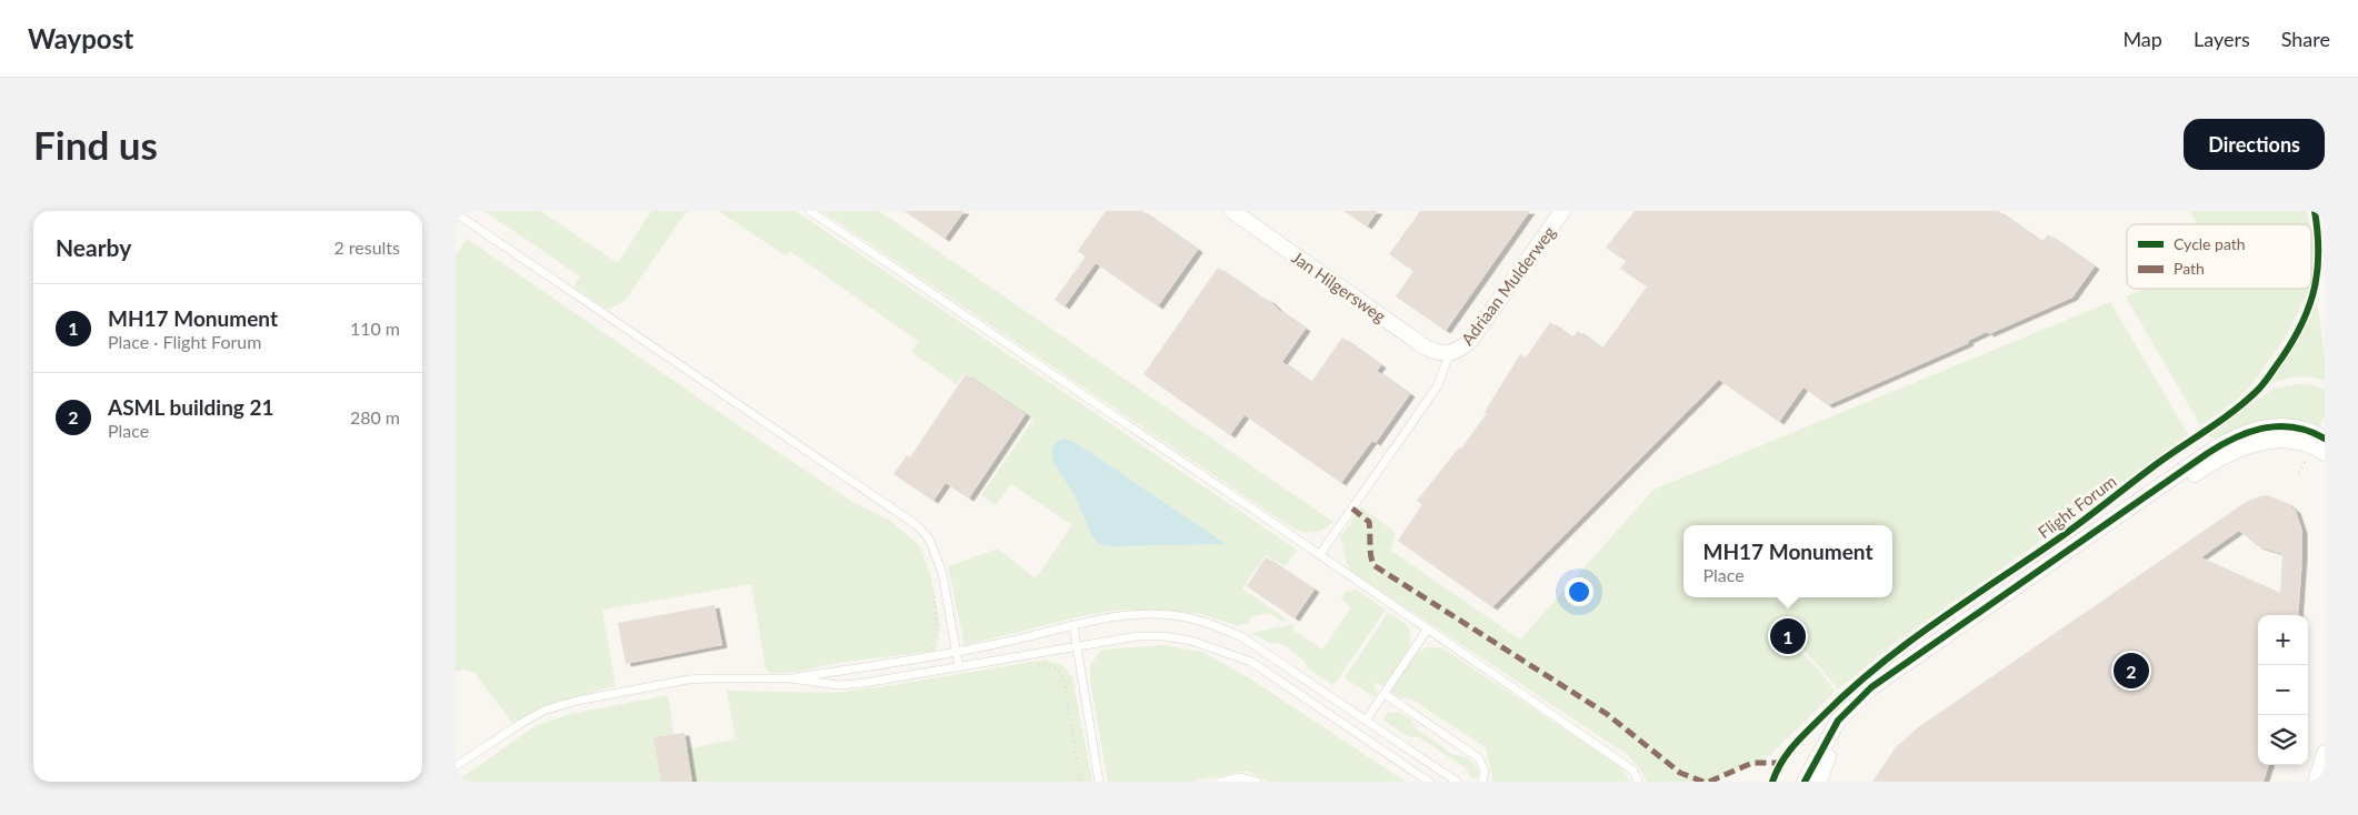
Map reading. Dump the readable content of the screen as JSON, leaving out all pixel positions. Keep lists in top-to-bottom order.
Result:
{
  "streets": {
    "street": ["Adriaan Mulderweg", "Jan Hilgersweg", "Flight Forum"]
  },
  "crossings": [
    ["Adriaan Mulderweg", "Jan Hilgersweg"]
  ],
  "legend": ["Cycle path", "Path"],
  "page": {
    "header": "Waypost",
    "nav": ["Map", "Layers", "Share"],
    "buttons": "Directions",
    "title": "Find us",
    "heading": ["Nearby", "2 results"],
    "list": [
      {
        "mark": "1",
        "name": "MH17 Monument",
        "note": "Place · Flight Forum",
        "value": "110 m"
      },
      {
        "mark": "2",
        "name": "ASML building 21",
        "note": "Place",
        "value": "280 m"
      }
    ],
    "popup": ["MH17 Monument", "Place"],
    "map_buttons": ["+", "−"],
    "pins": ["1", "2"]
  }
}
